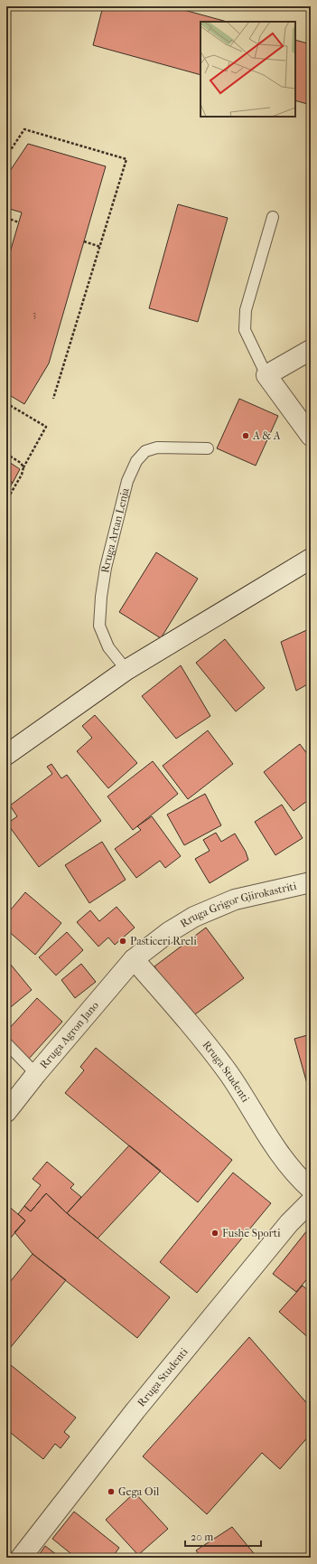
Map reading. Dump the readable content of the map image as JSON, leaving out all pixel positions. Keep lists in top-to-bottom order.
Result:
{
  "streets": {
    "street": ["Rruga Grigor Gjirokastriti", "Rruga Agron Jano", "Rruga Studenti"],
    "lane": ["Rruga Artan Lenja"]
  },
  "crossings": [
    ["Rruga Grigor Gjirokastriti", "Rruga Agron Jano"],
    ["Rruga Grigor Gjirokastriti", "Rruga Studenti"],
    ["Rruga Agron Jano", "Rruga Studenti"]
  ],
  "places": [
    "A & A",
    "Pasticeri Rreli",
    "Fushë Sporti",
    "Gega Oil"
  ],
  "house_numbers": ["3"],
  "scale_bar": "20 m"
}
